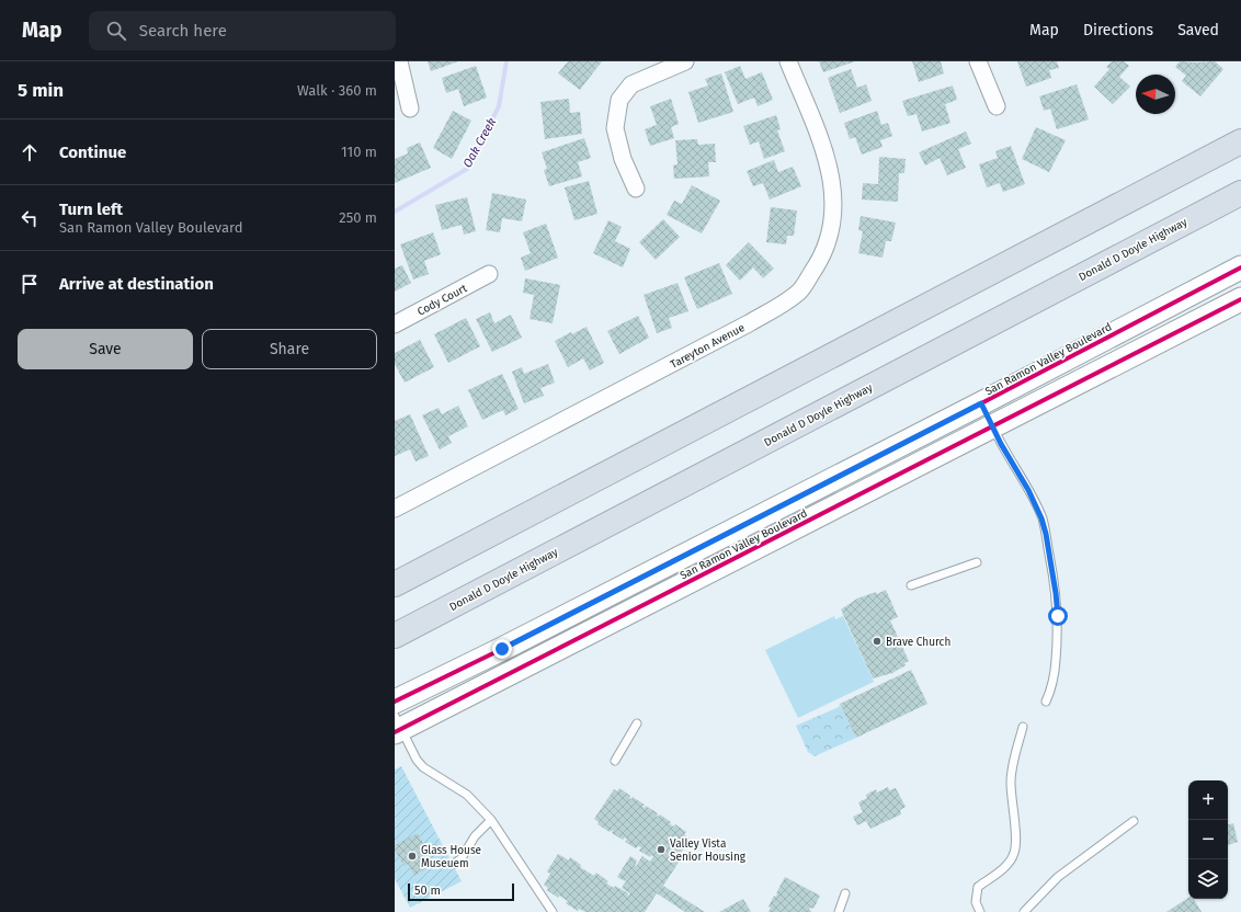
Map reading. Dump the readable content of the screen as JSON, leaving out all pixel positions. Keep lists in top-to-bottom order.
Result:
{
  "streets": {
    "highway": ["Donald D Doyle Highway"],
    "main road": ["San Ramon Valley Boulevard"],
    "street": ["Cody Court", "Tareyton Avenue"]
  },
  "water": ["Oak Creek"],
  "places": ["Brave Church", "Valley Vista Senior Housing", "Glass House Museuem"],
  "scale_bar": "50 m",
  "north": "left",
  "page": {
    "header": "Map",
    "search": "Search here",
    "nav": ["Map", "Directions", "Saved"],
    "heading": ["5 min", "Walk · 360 m"],
    "list": [
      ["Continue", "110 m"],
      ["Turn left", "San Ramon Valley Boulevard", "250 m"],
      "Arrive at destination"
    ],
    "buttons": ["Save", "Share"],
    "map_buttons": ["+", "−"],
    "scale": "50 m"
  }
}
